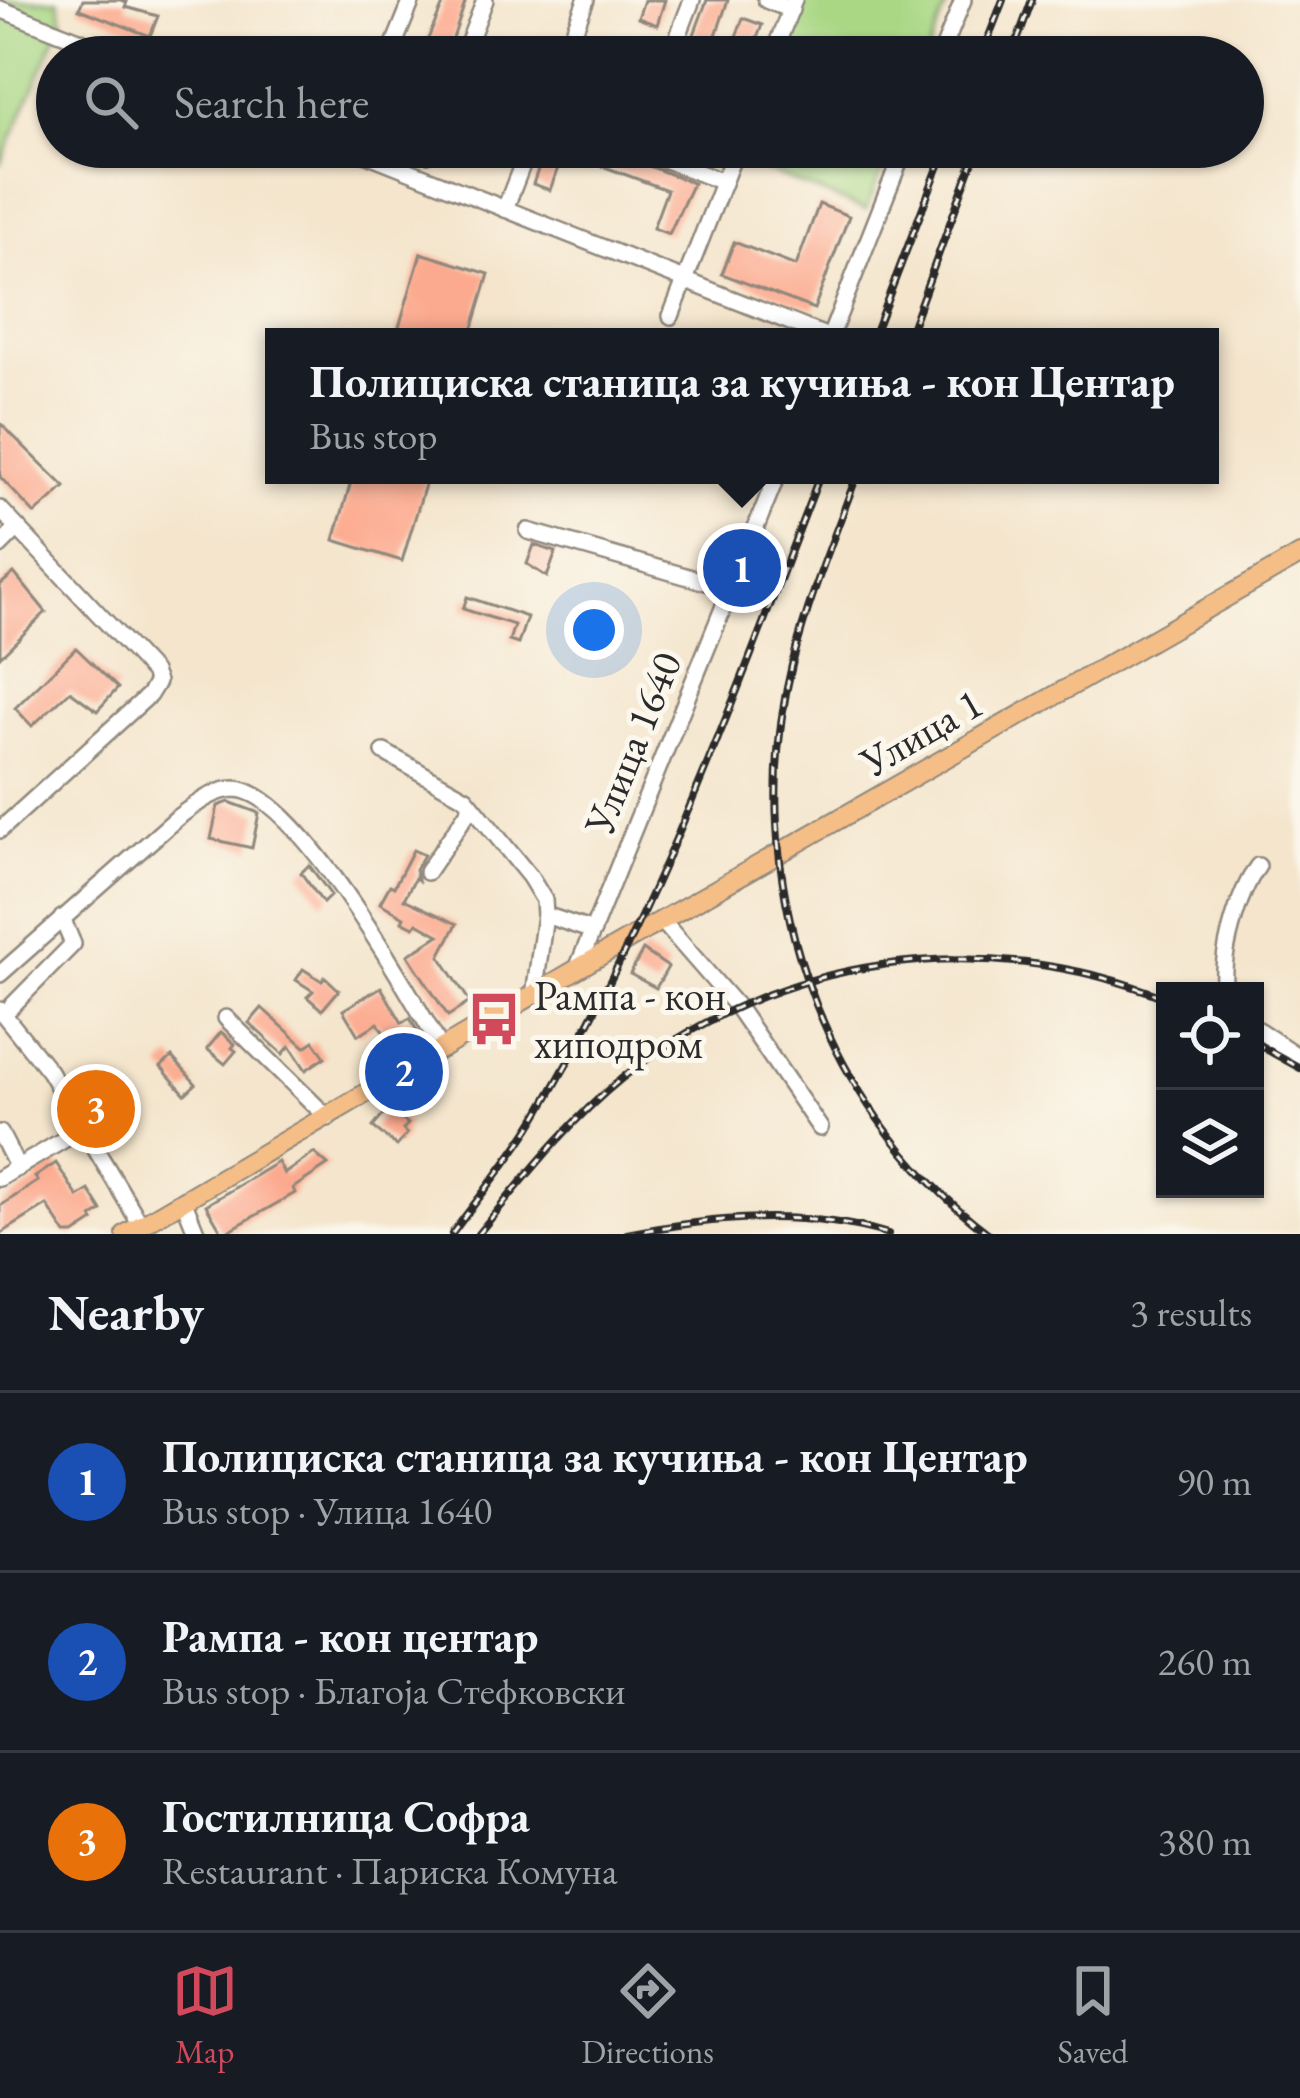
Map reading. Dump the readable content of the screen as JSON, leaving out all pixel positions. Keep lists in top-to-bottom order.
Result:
{
  "streets": {
    "main road": ["Улица 1"],
    "street": ["Улица 1640"]
  },
  "crossings": [
    ["Улица 1", "Улица 1640"]
  ],
  "places": {
    "bus stop": ["Рампа - кон хиподром"]
  },
  "page": {
    "search": "Search here",
    "popup": ["Полициска станица за кучиња - кон Центар", "Bus stop"],
    "pins": ["1", "2", "3"],
    "heading": ["Nearby", "3 results"],
    "list": [
      {
        "mark": "1",
        "name": "Полициска станица за кучиња - кон Центар",
        "note": "Bus stop · Улица 1640",
        "value": "90 m"
      },
      {
        "mark": "2",
        "name": "Рампа - кон центар",
        "note": "Bus stop · Благоја Стефковски",
        "value": "260 m"
      },
      {
        "mark": "3",
        "name": "Гостилница Софра",
        "note": "Restaurant · Париска Комуна",
        "value": "380 m"
      }
    ],
    "nav": ["Map", "Directions", "Saved"]
  }
}
